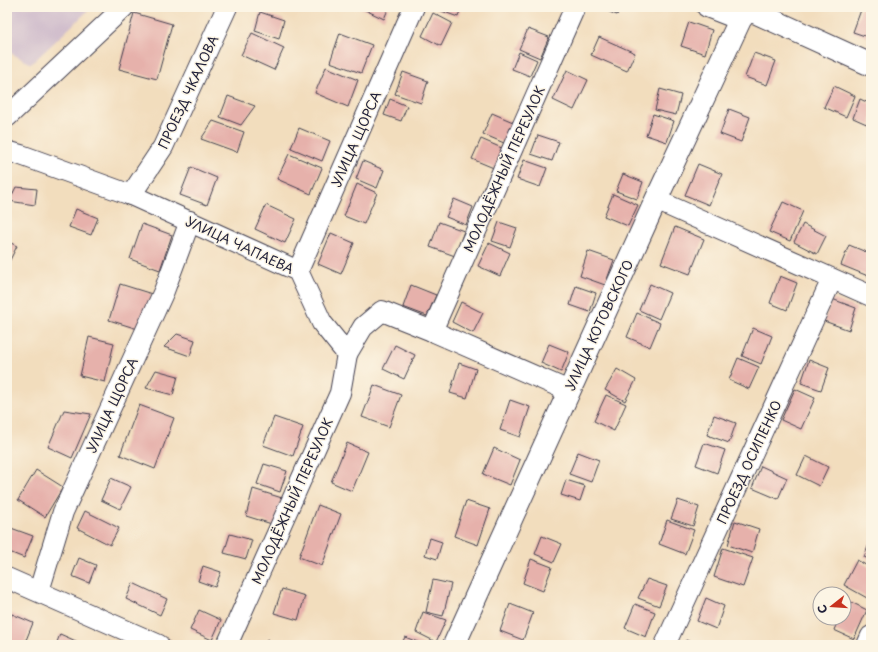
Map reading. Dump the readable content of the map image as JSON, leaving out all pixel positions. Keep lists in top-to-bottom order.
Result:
{
  "streets": {
    "street": [
      "ПРОЕЗД ЧКАЛОВА",
      "УЛИЦА ЩОРСА",
      "МОЛОДЁЖНЫЙ ПЕРЕУЛОК",
      "УЛИЦА ЧАПАЕВА",
      "УЛИЦА КОТОВСКОГО",
      "ПРОЕЗД ОСИПЕНКО"
    ]
  },
  "crossings": [
    ["ПРОЕЗД ЧКАЛОВА", "УЛИЦА ЧАПАЕВА"],
    ["УЛИЦА ЩОРСА", "УЛИЦА ЧАПАЕВА"],
    ["МОЛОДЁЖНЫЙ ПЕРЕУЛОК", "УЛИЦА ЧАПАЕВА"]
  ],
  "north": "left"
}
